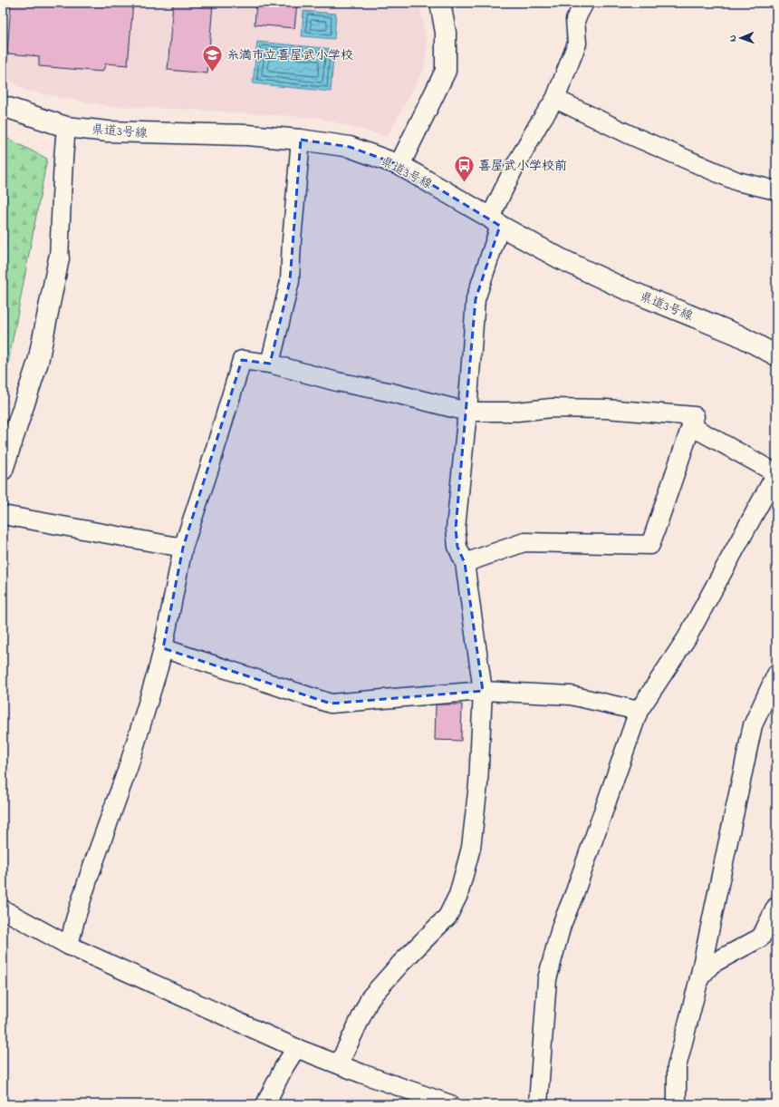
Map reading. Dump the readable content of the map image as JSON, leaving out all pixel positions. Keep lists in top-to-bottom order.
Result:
{
  "streets": {
    "main road": ["県道3号線"]
  },
  "places": {
    "school or university": ["糸満市立喜屋武小学校"],
    "bus stop": ["喜屋武小学校前"]
  },
  "north": "left"
}
